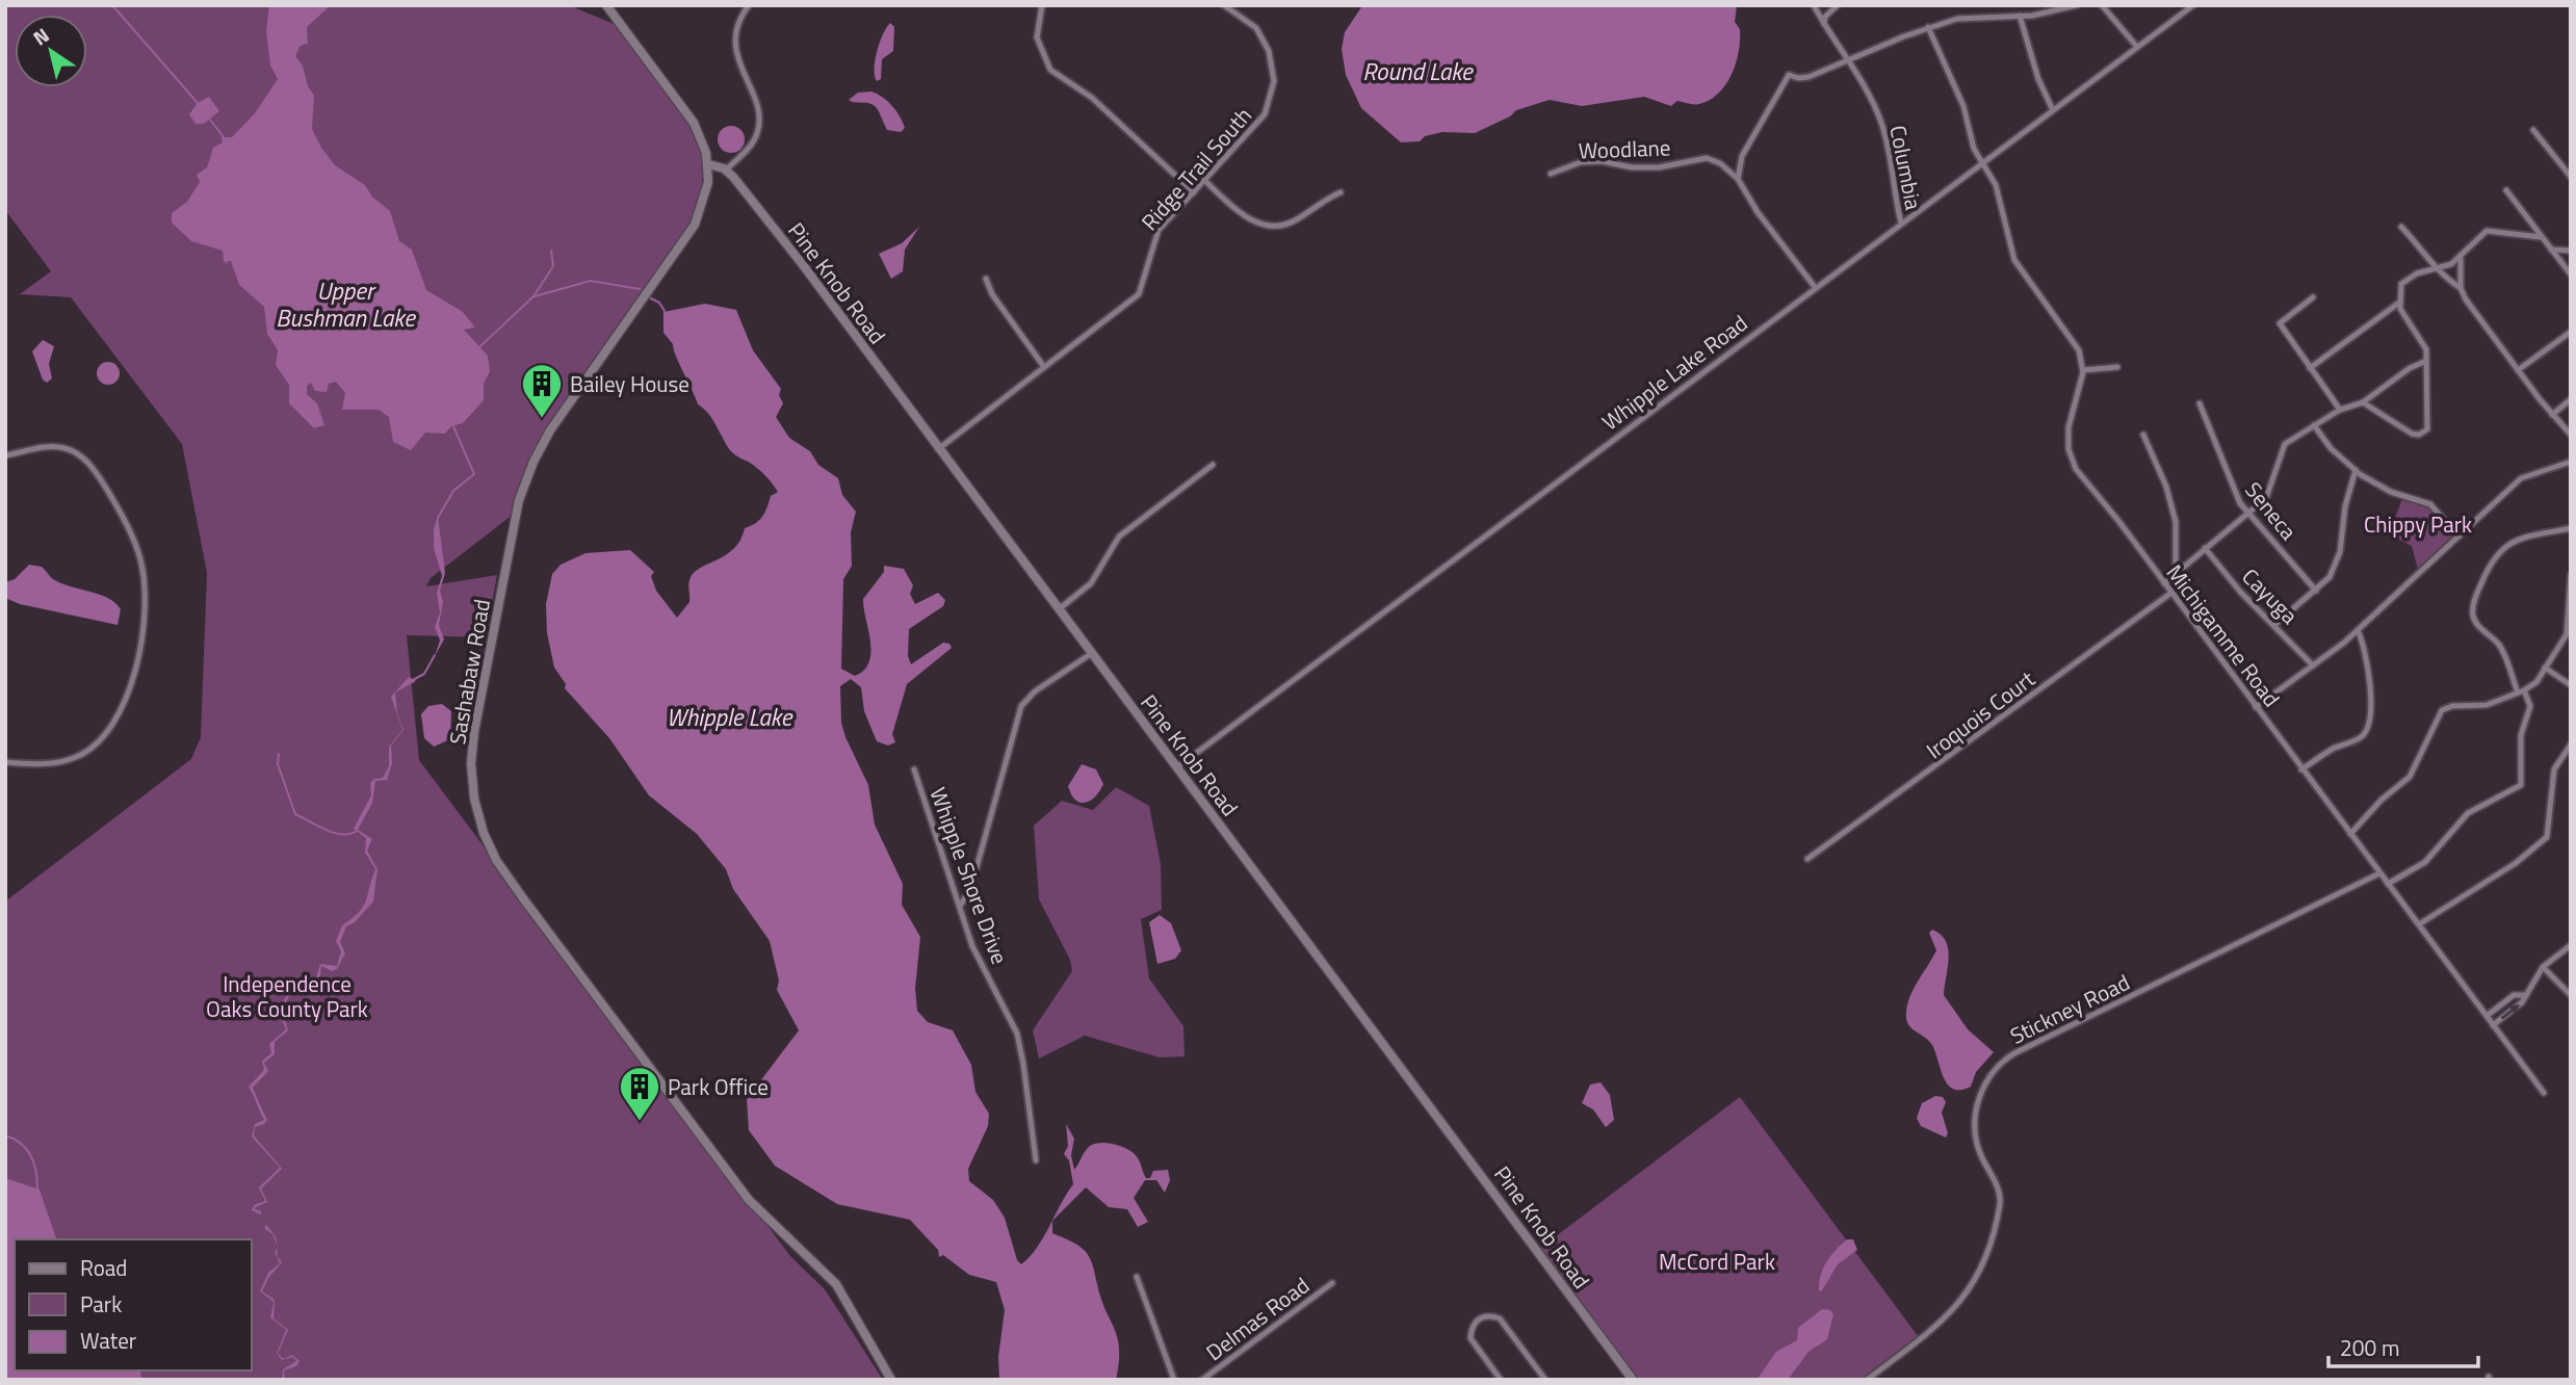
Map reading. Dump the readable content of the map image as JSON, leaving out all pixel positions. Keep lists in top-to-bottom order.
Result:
{
  "streets": {
    "main road": ["Pine Knob Road", "Sashabaw Road"],
    "street": [
      "Woodlane",
      "Columbia",
      "Ridge Trail South",
      "Whipple Lake Road",
      "Seneca",
      "Cayuga",
      "Michigamme Road",
      "Iroquois Court",
      "Whipple Shore Drive",
      "Stickney Road",
      "Delmas Road"
    ]
  },
  "crossings": [
    ["Columbia", "Whipple Lake Road"],
    ["Ridge Trail South", "Pine Knob Road"],
    ["Pine Knob Road", "Whipple Lake Road"],
    ["Michigamme Road", "Iroquois Court"],
    ["Michigamme Road", "Stickney Road"]
  ],
  "water": ["Round Lake", "Upper Bushman Lake", "Whipple Lake"],
  "parks": ["Chippy Park", "Independence Oaks County Park", "McCord Park"],
  "places": {
    "building": ["Bailey House", "Park Office"]
  },
  "legend": ["Road", "Park", "Water"],
  "scale_bar": "200 m",
  "north": "top left"
}
